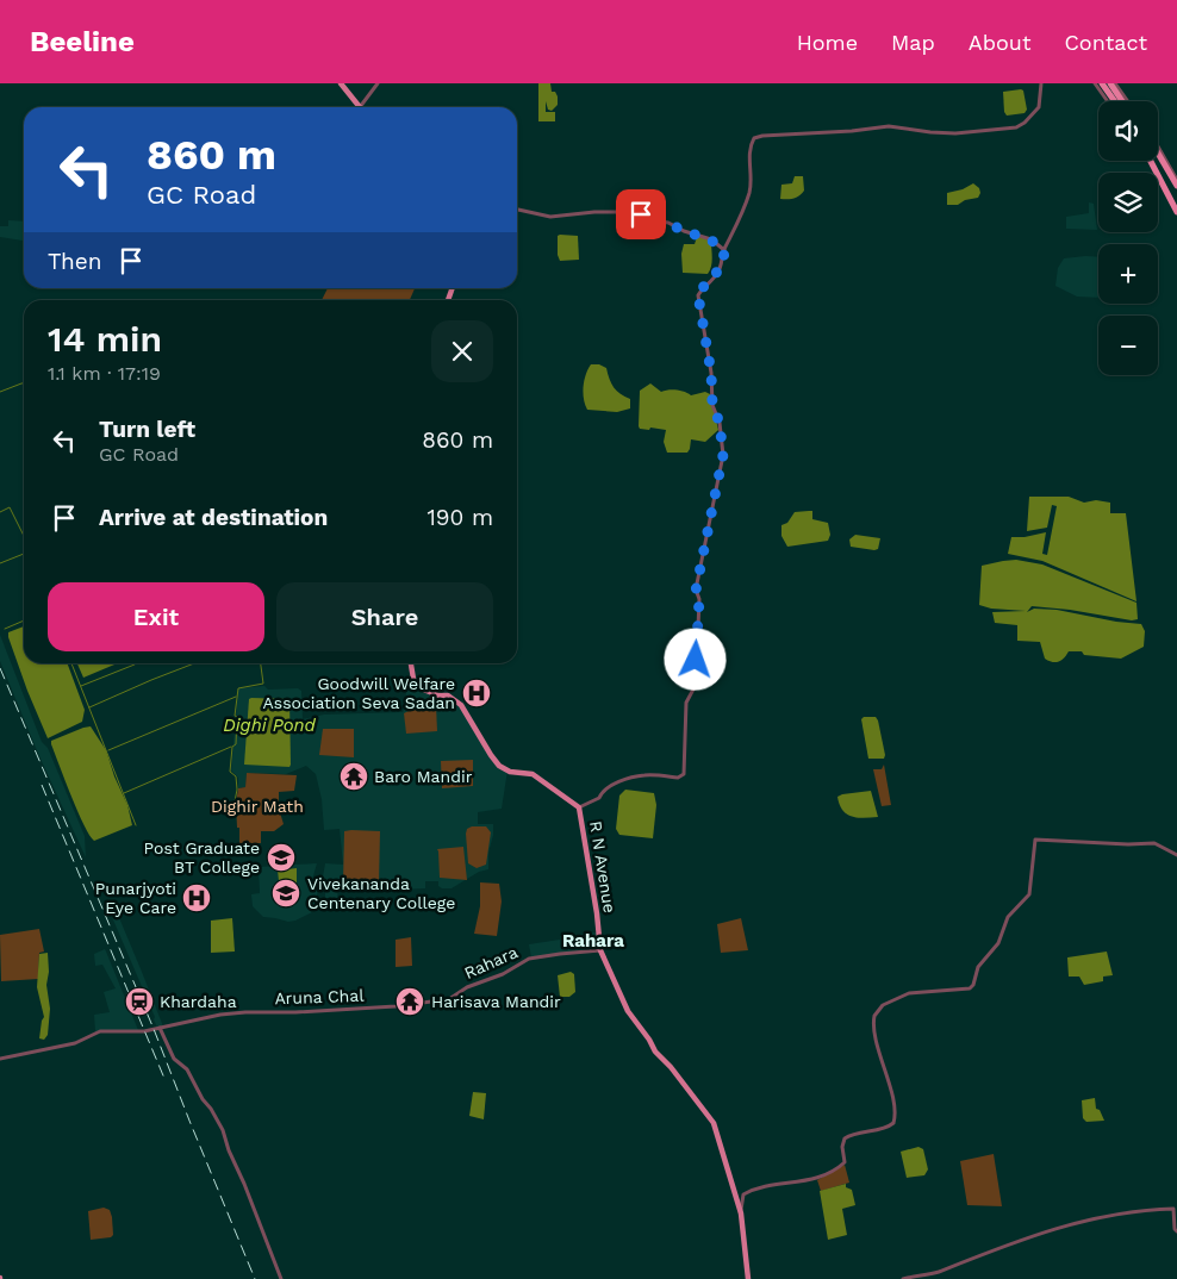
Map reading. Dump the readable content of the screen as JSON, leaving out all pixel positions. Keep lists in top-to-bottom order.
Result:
{
  "streets": {
    "main road": ["R N Avenue"],
    "street": ["Rahara", "Aruna Chal"]
  },
  "crossings": [
    ["R N Avenue", "Rahara"],
    ["Rahara", "Aruna Chal"]
  ],
  "districts": ["Rahara"],
  "water": ["Dighi Pond"],
  "parks": ["Dighir Math"],
  "places": {
    "hospital": ["Goodwill Welfare Association Seva Sadan", "Punarjyoti Eye Care"],
    "temple": ["Baro Mandir", "Harisava Mandir"],
    "school or university": ["Post Graduate BT College", "Vivekananda Centenary College"],
    "station": ["Khardaha"]
  },
  "page": {
    "header": "Beeline",
    "nav": [
      "Home",
      "Map",
      "About",
      "Contact"
    ],
    "map_buttons": ["+", "−"],
    "turn": ["860 m", "GC Road"],
    "then": "Then",
    "heading": ["14 min", "1.1 km · 17:19"],
    "list": [
      {
        "name": "Turn left",
        "note": "GC Road",
        "value": "860 m"
      },
      {
        "name": "Arrive at destination",
        "value": "190 m"
      }
    ],
    "buttons": ["Exit", "Share"]
  }
}
